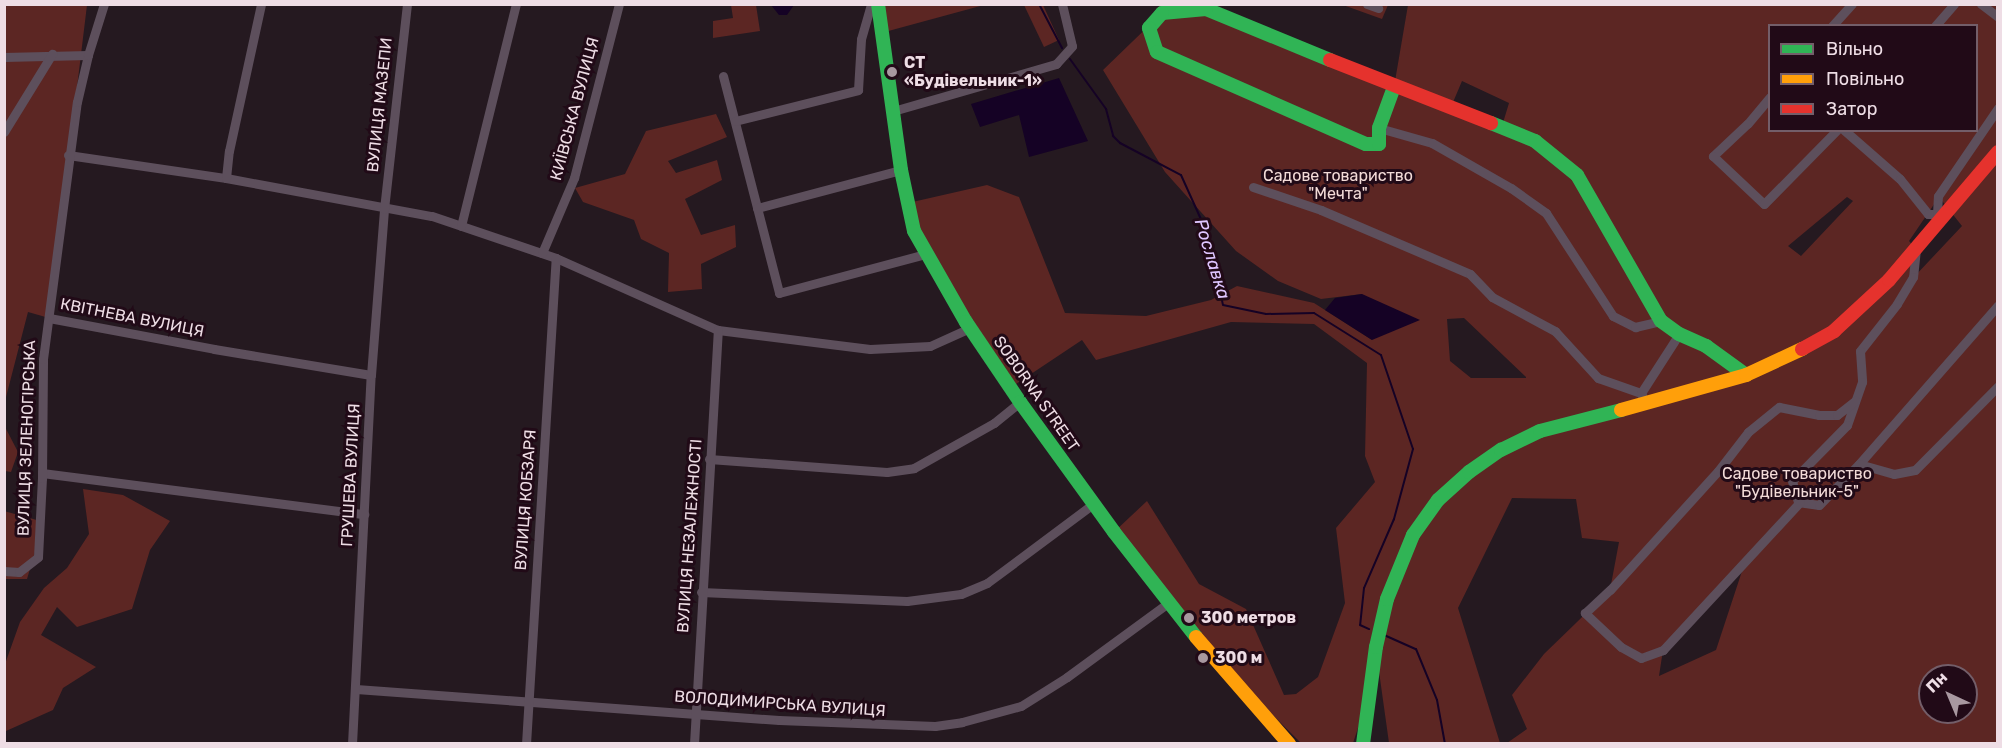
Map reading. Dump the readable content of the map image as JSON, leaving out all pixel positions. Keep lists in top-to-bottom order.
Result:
{
  "streets": {
    "street": [
      "ВУЛИЦЯ МАЗЕПИ",
      "КИЇВСЬКА ВУЛИЦЯ",
      "КВІТНЕВА ВУЛИЦЯ",
      "SOBORNA STREET",
      "ВУЛИЦЯ ЗЕЛЕНОГІРСЬКА",
      "ГРУШЕВА ВУЛИЦЯ",
      "ВУЛИЦЯ КОБЗАРЯ",
      "ВУЛИЦЯ НЕЗАЛЕЖНОСТІ",
      "ВОЛОДИМИРСЬКА ВУЛИЦЯ"
    ]
  },
  "crossings": [
    ["ВУЛИЦЯ МАЗЕПИ", "ГРУШЕВА ВУЛИЦЯ"],
    ["КВІТНЕВА ВУЛИЦЯ", "ВУЛИЦЯ ЗЕЛЕНОГІРСЬКА"],
    ["КВІТНЕВА ВУЛИЦЯ", "ГРУШЕВА ВУЛИЦЯ"],
    ["SOBORNA STREET", "ВОЛОДИМИРСЬКА ВУЛИЦЯ"],
    ["ГРУШЕВА ВУЛИЦЯ", "ВОЛОДИМИРСЬКА ВУЛИЦЯ"],
    ["ВУЛИЦЯ КОБЗАРЯ", "ВОЛОДИМИРСЬКА ВУЛИЦЯ"],
    ["ВУЛИЦЯ НЕЗАЛЕЖНОСТІ", "ВОЛОДИМИРСЬКА ВУЛИЦЯ"]
  ],
  "water": ["Рославка"],
  "parks": ["Садове товариство \"Мечта\"", "Садове товариство \"Будівельник-5\""],
  "places": ["СТ «Будівельник-1»", "300 метров", "300 м"],
  "legend": ["Вільно", "Повільно", "Затор"],
  "north": "top left"
}
